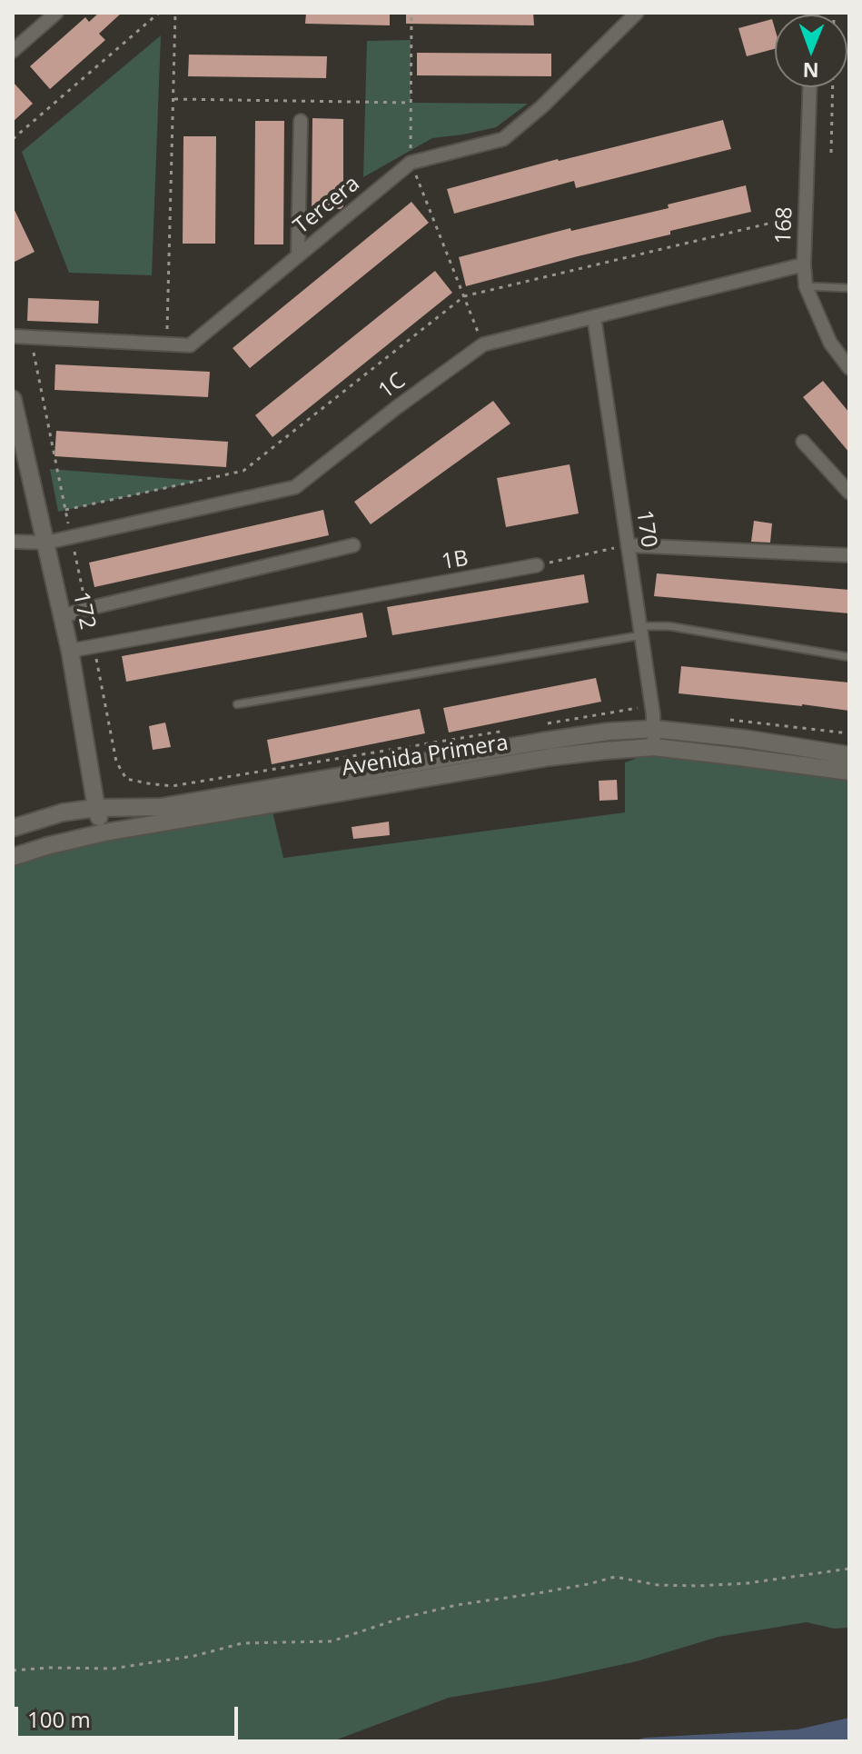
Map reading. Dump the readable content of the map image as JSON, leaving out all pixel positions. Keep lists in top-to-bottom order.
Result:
{
  "streets": {
    "street": [
      "Tercera",
      "168",
      "1C",
      "170",
      "1B",
      "172",
      "Avenida Primera"
    ]
  },
  "crossings": [
    ["168", "1C"],
    ["1C", "170"],
    ["1C", "172"],
    ["170", "Avenida Primera"],
    ["1B", "172"],
    ["172", "Avenida Primera"]
  ],
  "scale_bar": "100 m",
  "north": "bottom"
}
